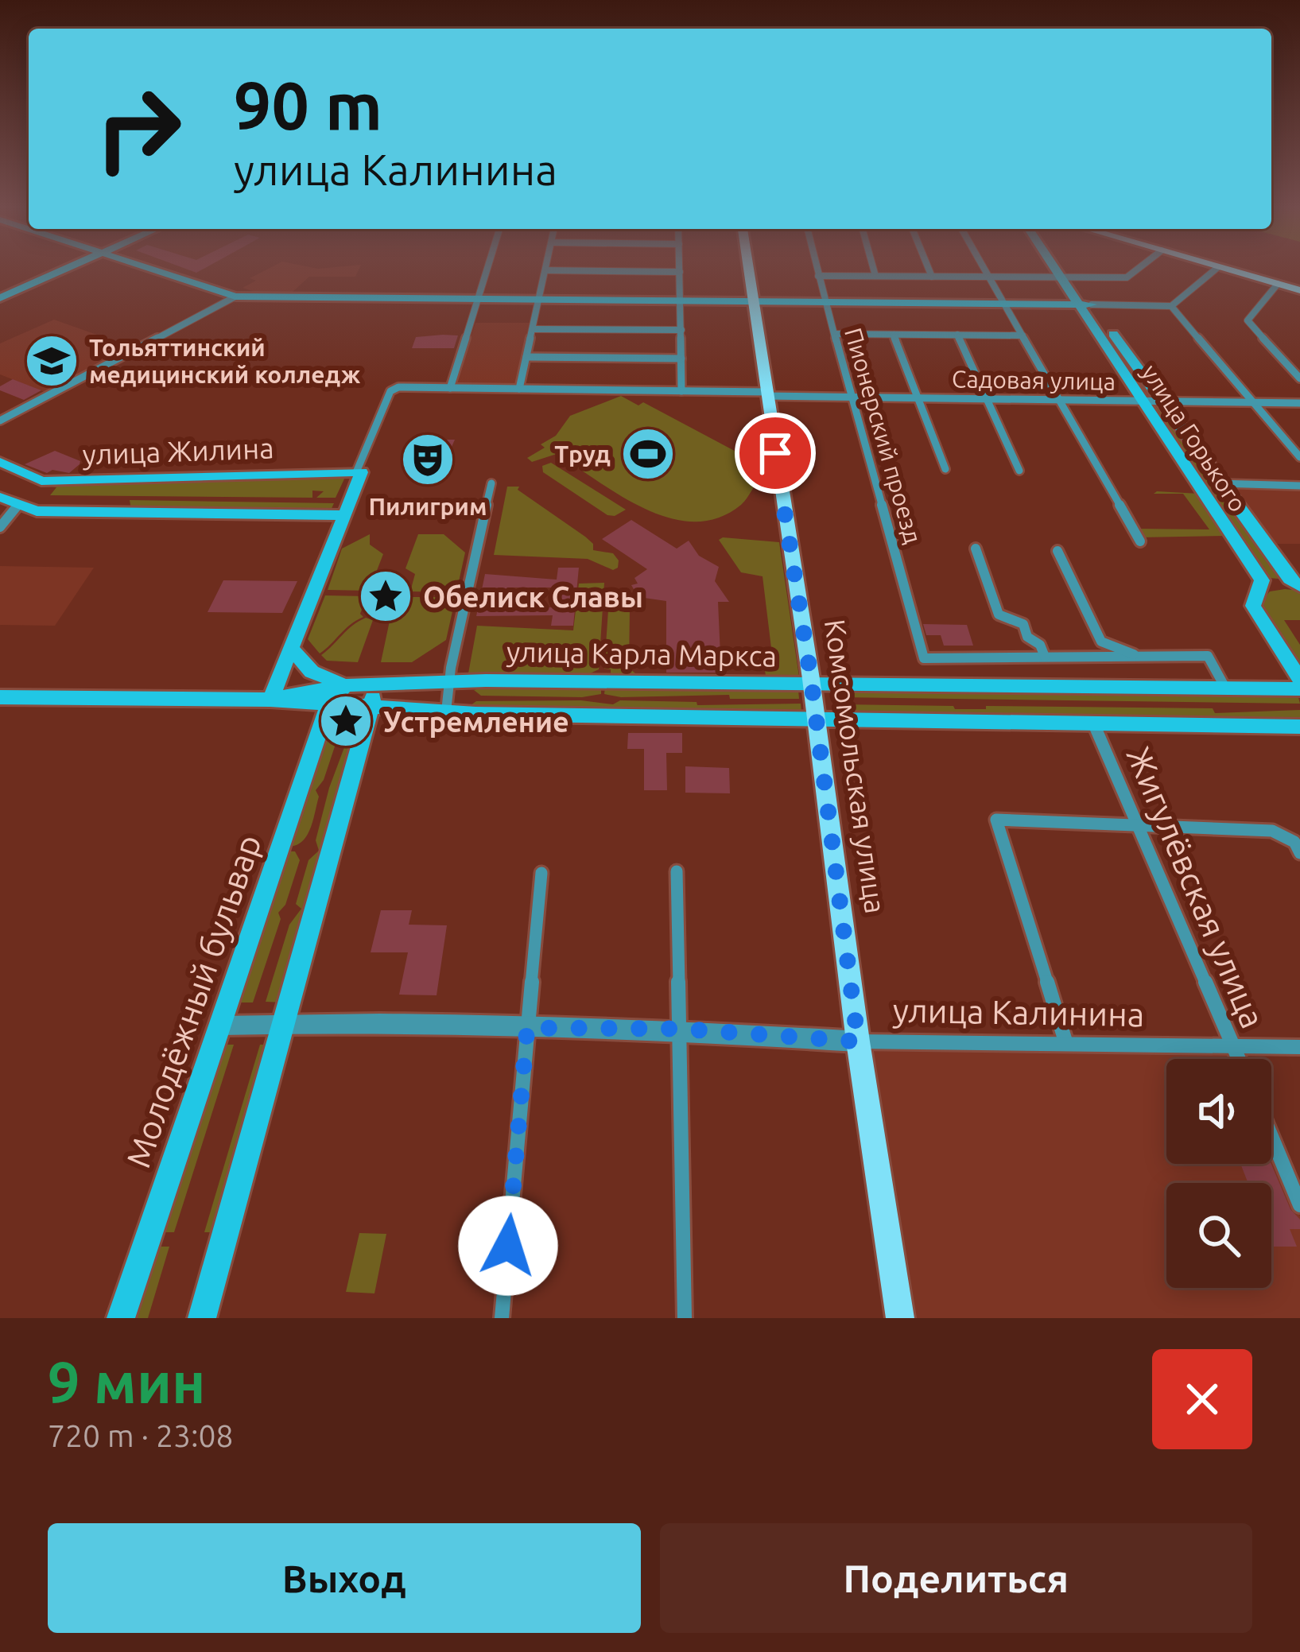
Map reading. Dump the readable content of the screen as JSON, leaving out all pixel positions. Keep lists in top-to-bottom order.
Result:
{
  "streets": {
    "main road": [
      "улица Горького",
      "улица Жилина",
      "улица Карла Маркса",
      "Комсомольская улица",
      "Молодёжный бульвар"
    ],
    "street": [
      "Садовая улица",
      "Пионерский проезд",
      "Жигулёвская улица",
      "улица Калинина"
    ]
  },
  "crossings": [
    ["Садовая улица", "Пионерский проезд"],
    ["Садовая улица", "улица Горького"],
    ["Садовая улица", "улица Жилина"],
    ["Садовая улица", "Комсомольская улица"],
    ["улица Карла Маркса", "Комсомольская улица"],
    ["улица Карла Маркса", "Жигулёвская улица"],
    ["улица Карла Маркса", "Молодёжный бульвар"],
    ["Комсомольская улица", "улица Калинина"],
    ["Жигулёвская улица", "улица Калинина"],
    ["Молодёжный бульвар", "улица Калинина"]
  ],
  "places": {
    "school or university": ["Тольяттинский медицинский колледж"],
    "sports": ["Труд"],
    "theatre": ["Пилигрим"],
    "place": ["Обелиск Славы", "Устремление"]
  },
  "page": {
    "turn": ["90 m", "улица Калинина"],
    "heading": ["9 мин", "720 m · 23:08"],
    "buttons": ["Выход", "Поделиться"]
  }
}
